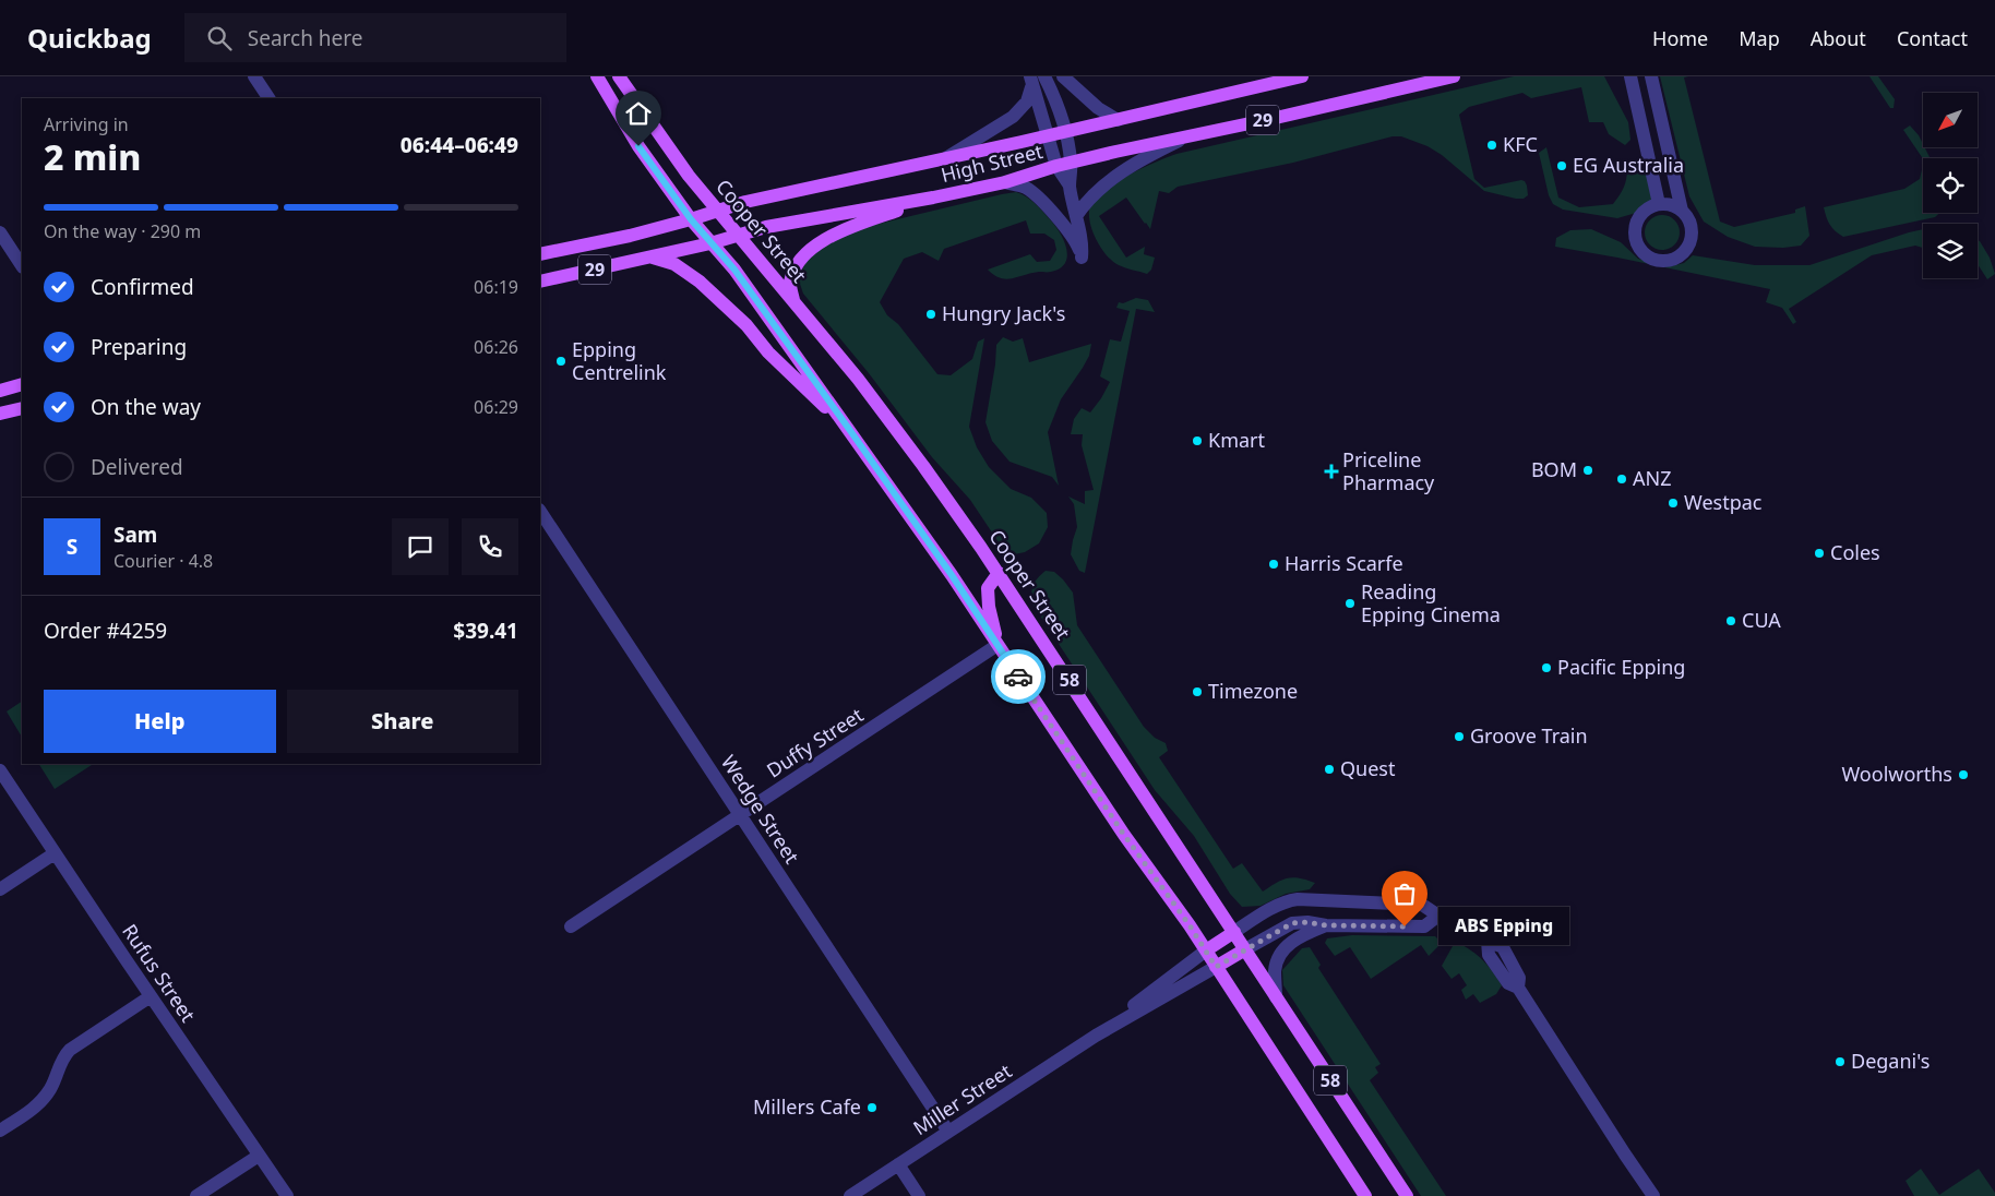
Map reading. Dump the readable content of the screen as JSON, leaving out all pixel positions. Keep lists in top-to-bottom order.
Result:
{
  "streets": {
    "main road": [
      "29",
      "High Street",
      "Cooper Street",
      "58"
    ],
    "street": [
      "Duffy Street",
      "Wedge Street",
      "Rufus Street",
      "Miller Street"
    ]
  },
  "crossings": [
    ["High Street", "Cooper Street"],
    ["High Street", "58"],
    ["58", "Duffy Street"],
    ["58", "Miller Street"],
    ["Duffy Street", "Wedge Street"],
    ["Wedge Street", "Miller Street"]
  ],
  "places": {
    "other": [
      "KFC",
      "EG Australia",
      "Hungry Jack's",
      "Epping Centrelink",
      "Kmart",
      "BOM",
      "ANZ",
      "Westpac",
      "Coles",
      "Harris Scarfe",
      "Reading Epping Cinema",
      "CUA",
      "Pacific Epping",
      "Timezone",
      "Groove Train",
      "Quest",
      "Woolworths",
      "ABS Epping",
      "Degani's",
      "Millers Cafe"
    ],
    "health": ["Priceline Pharmacy"]
  },
  "north": "bottom left",
  "page": {
    "header": "Quickbag",
    "search": "Search here",
    "nav": [
      "Home",
      "Map",
      "About",
      "Contact"
    ],
    "heading": ["2 min", "Arriving in", "06:44–06:49"],
    "panel": [
      "Sam",
      "Courier · 4.8",
      "Order #4259",
      "$39.41"
    ],
    "bar": "On the way · 290 m",
    "list": [
      ["Confirmed", "06:19"],
      ["Preparing", "06:26"],
      ["On the way", "06:29"],
      "Delivered"
    ],
    "round": "S",
    "buttons": ["Help", "Share"],
    "bubble": "ABS Epping"
  }
}
